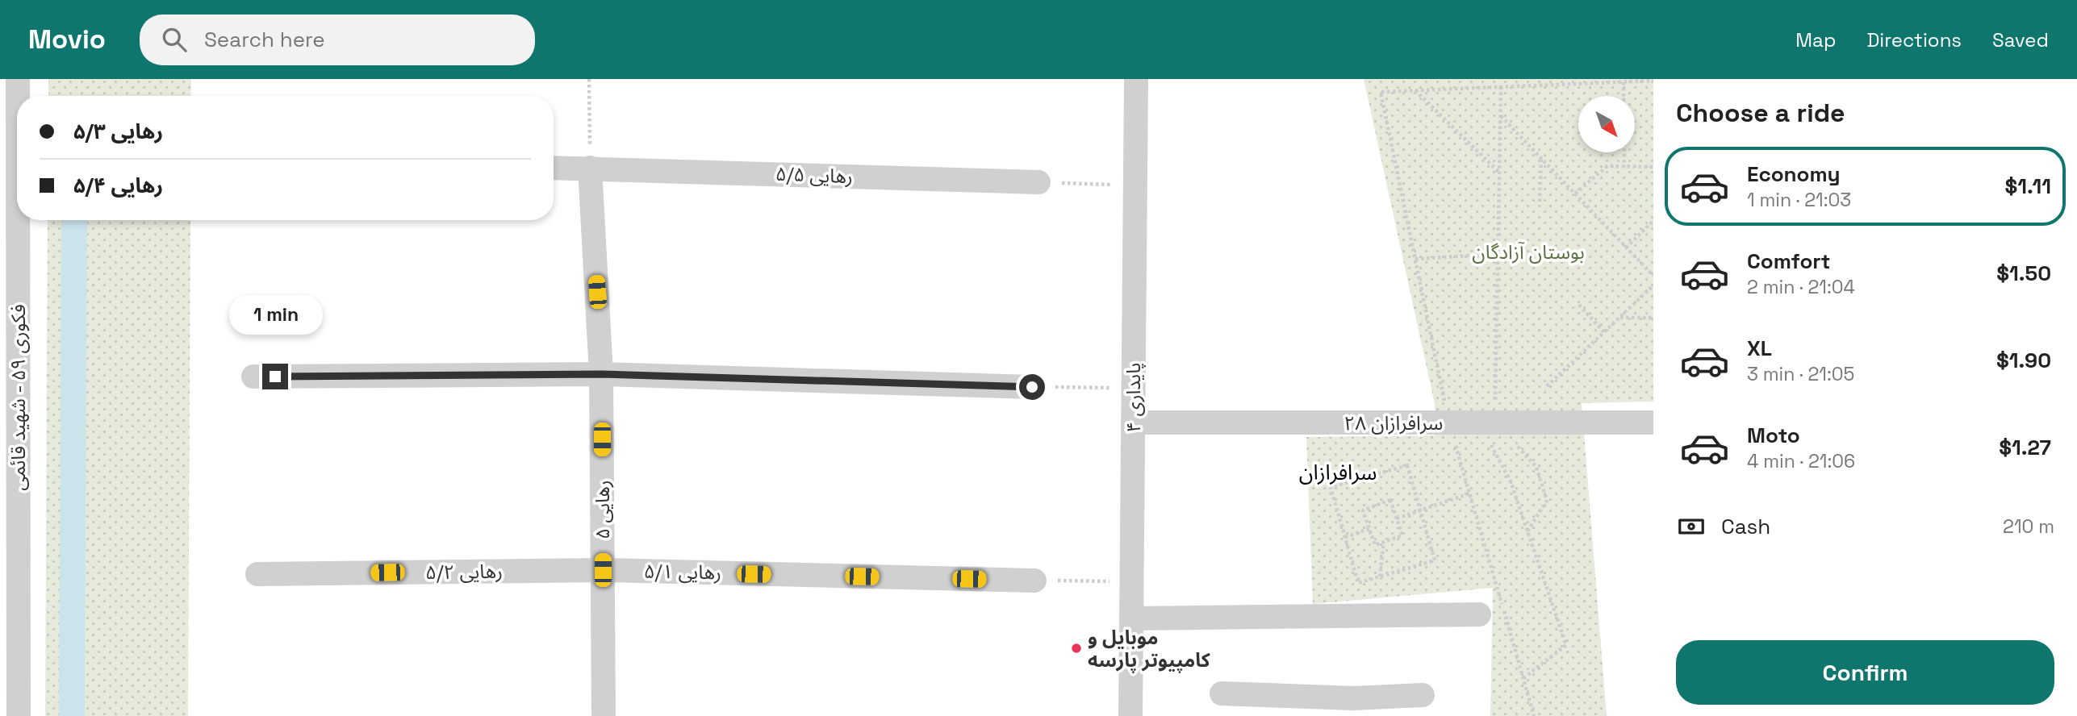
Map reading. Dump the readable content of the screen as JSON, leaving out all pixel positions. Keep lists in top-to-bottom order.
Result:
{
  "streets": {
    "street": [
      "رهایی ۵/۵",
      "فکوری ۵۹ - شهید قائمی",
      "پایداری ۴",
      "سرافرازان ۲۸",
      "رهایی ۵",
      "رهایی ۵/۲",
      "رهایی ۵/۱"
    ]
  },
  "crossings": [
    ["رهایی ۵/۵", "رهایی ۵"],
    ["پایداری ۴", "سرافرازان ۲۸"],
    ["رهایی ۵", "رهایی ۵/۲"],
    ["رهایی ۵", "رهایی ۵/۱"],
    ["رهایی ۵/۲", "رهایی ۵/۱"]
  ],
  "districts": ["سرافرازان"],
  "parks": ["بوستان آزادگان"],
  "places": ["موبایل و کامپیوتر پارسه"],
  "north": "bottom right",
  "page": {
    "header": "Movio",
    "search": "Search here",
    "nav": ["Map", "Directions", "Saved"],
    "heading": "Choose a ride",
    "banner": ["رهایی ۵/۳", "رهایی ۵/۴"],
    "list": [
      {
        "name": "Economy",
        "note": "1 min · 21:03",
        "value": "$1.11"
      },
      {
        "name": "Comfort",
        "note": "2 min · 21:04",
        "value": "$1.50"
      },
      {
        "name": "XL",
        "note": "3 min · 21:05",
        "value": "$1.90"
      },
      {
        "name": "Moto",
        "note": "4 min · 21:06",
        "value": "$1.27"
      }
    ],
    "bubble": "1 min",
    "pay": ["Cash", "210 m"],
    "buttons": "Confirm"
  }
}
